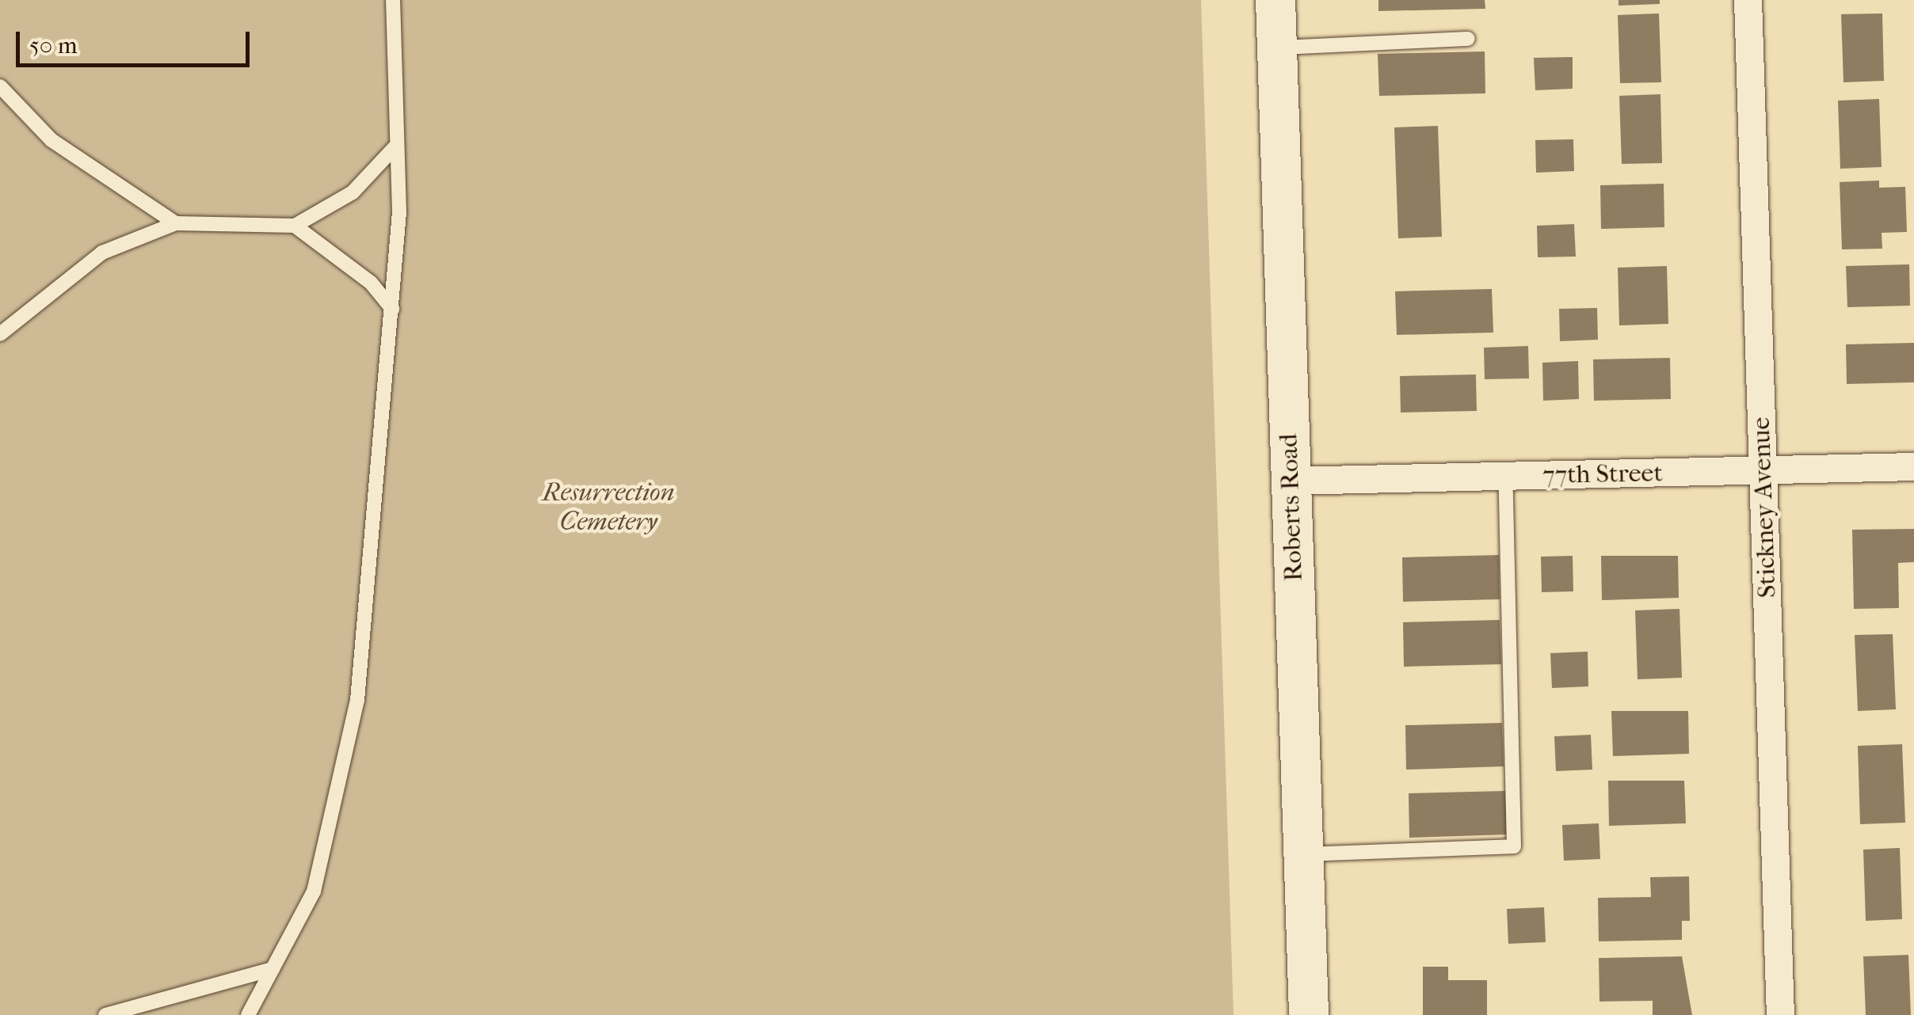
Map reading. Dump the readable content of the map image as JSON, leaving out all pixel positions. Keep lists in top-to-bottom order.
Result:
{
  "streets": {
    "street": ["77th Street", "Roberts Road", "Stickney Avenue"]
  },
  "crossings": [
    ["77th Street", "Roberts Road"],
    ["77th Street", "Stickney Avenue"]
  ],
  "parks": ["Resurrection Cemetery"],
  "scale_bar": "50 m"
}
